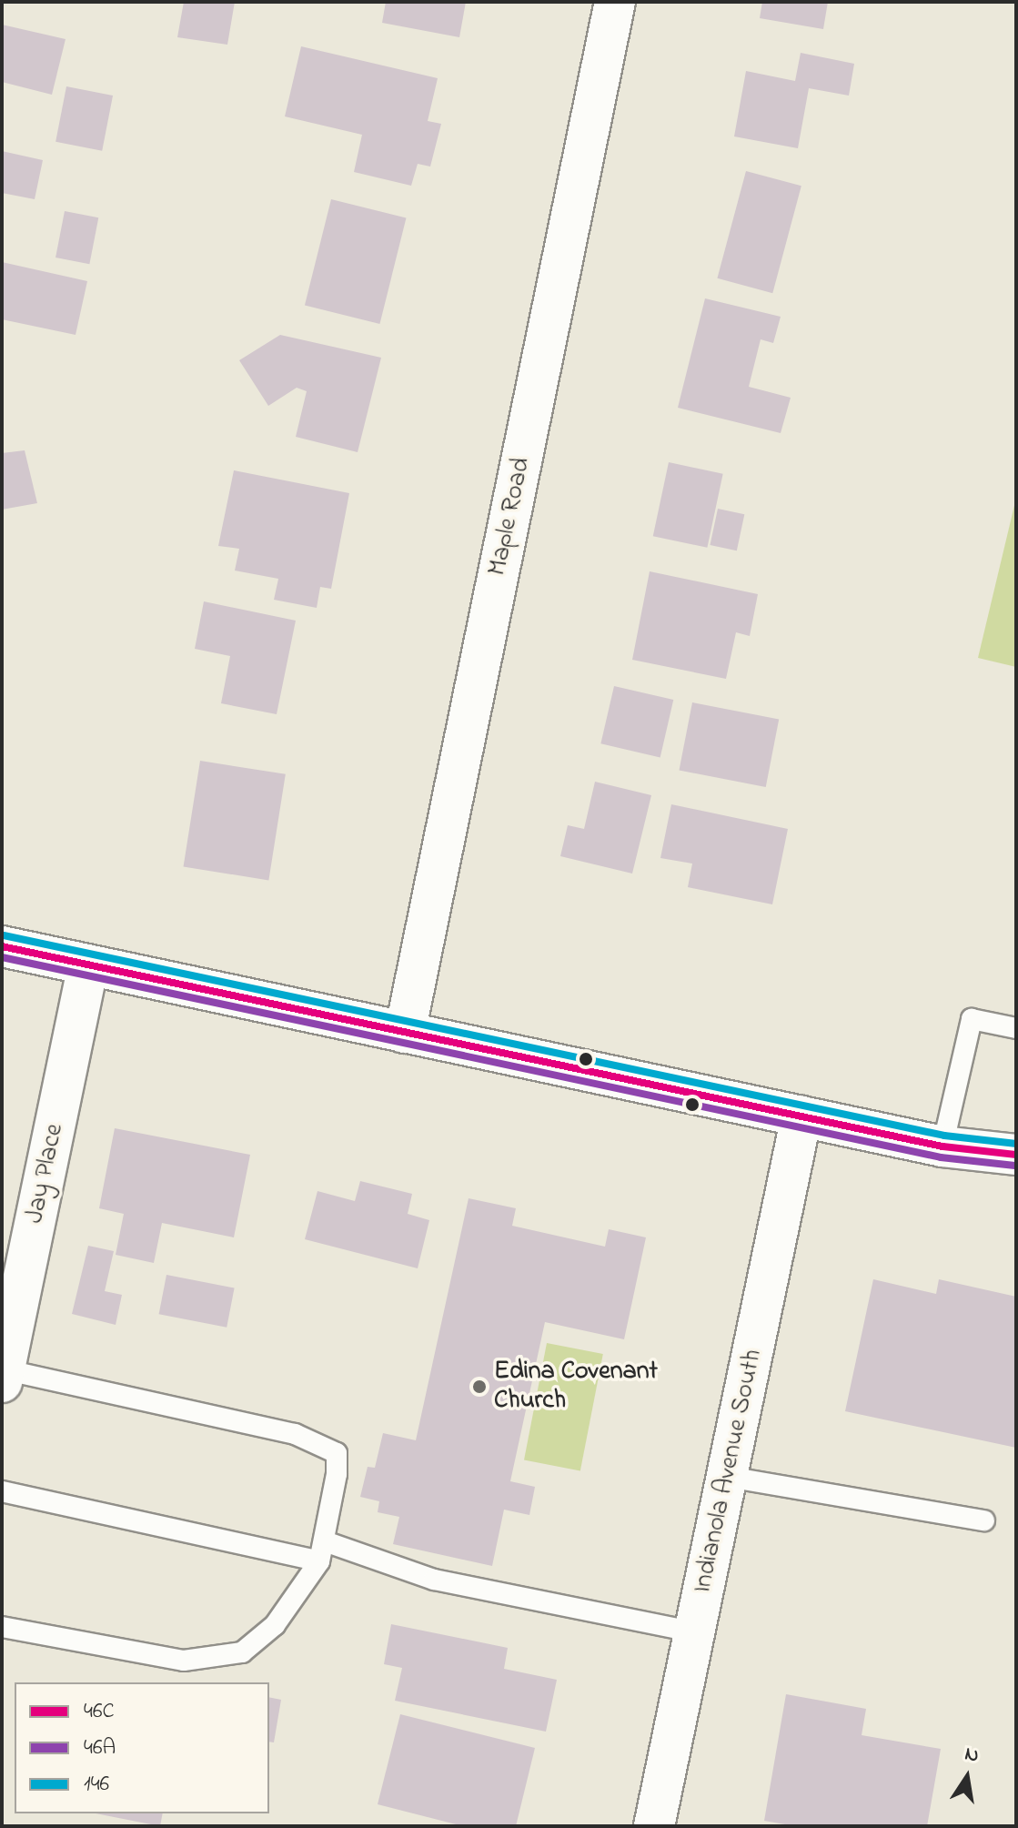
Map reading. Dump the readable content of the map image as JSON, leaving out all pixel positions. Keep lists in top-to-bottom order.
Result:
{
  "streets": {
    "street": ["Maple Road", "Jay Place", "Indianola Avenue South"]
  },
  "places": ["Edina Covenant Church"],
  "lines": ["transit line 146", "transit line 46C", "transit line 46A"],
  "legend": ["46C", "46A", "146"],
  "north": "top"
}
